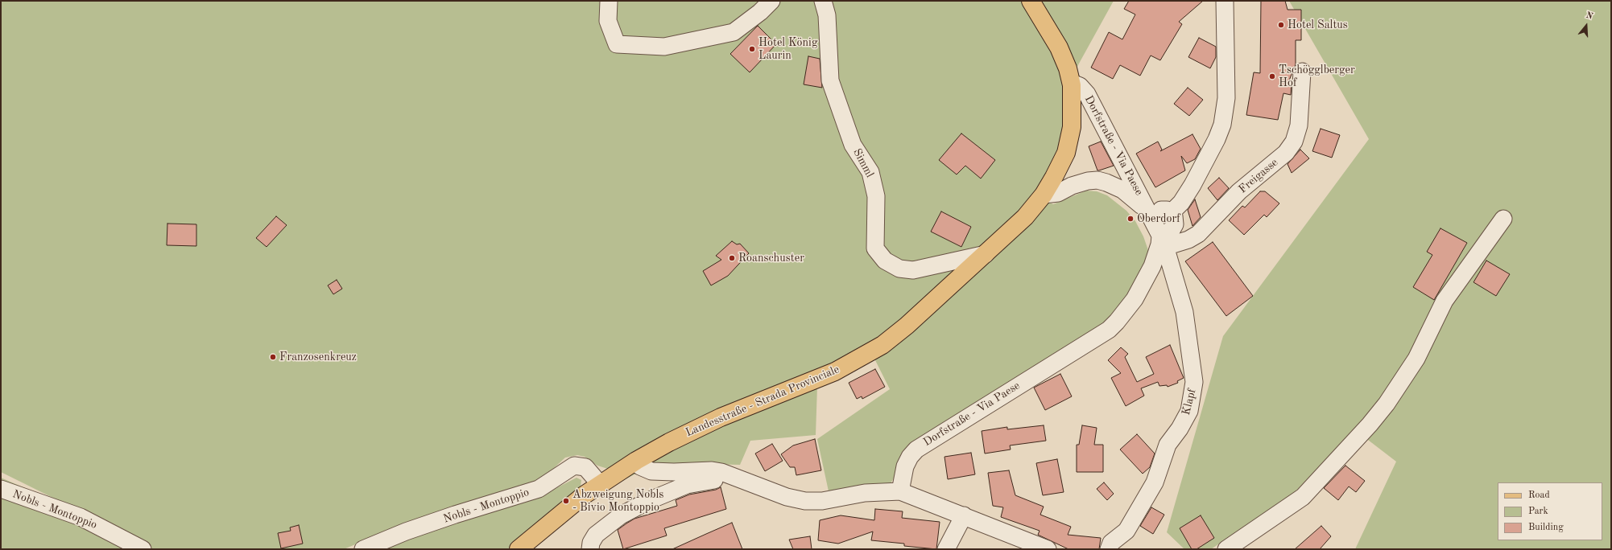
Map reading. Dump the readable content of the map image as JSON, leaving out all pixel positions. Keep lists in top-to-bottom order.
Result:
{
  "streets": {
    "main road": ["Landesstraße - Strada Provinciale"],
    "street": [
      "Dorfstraße - Via Paese",
      "Simml",
      "Freigasse",
      "Klapf",
      "Nobls - Montoppio"
    ]
  },
  "crossings": [
    ["Dorfstraße - Via Paese", "Freigasse"],
    ["Dorfstraße - Via Paese", "Landesstraße - Strada Provinciale"],
    ["Dorfstraße - Via Paese", "Klapf"],
    ["Simml", "Landesstraße - Strada Provinciale"],
    ["Freigasse", "Klapf"],
    ["Landesstraße - Strada Provinciale", "Nobls - Montoppio"]
  ],
  "places": [
    "Hotel Saltus",
    "Hotel König Laurin",
    "Tschögglberger Hof",
    "Oberdorf",
    "Roanschuster",
    "Franzosenkreuz",
    "Abzweigung Nobls - Bivio Montoppio"
  ],
  "legend": ["Road", "Park", "Building"],
  "north": "top"
}
